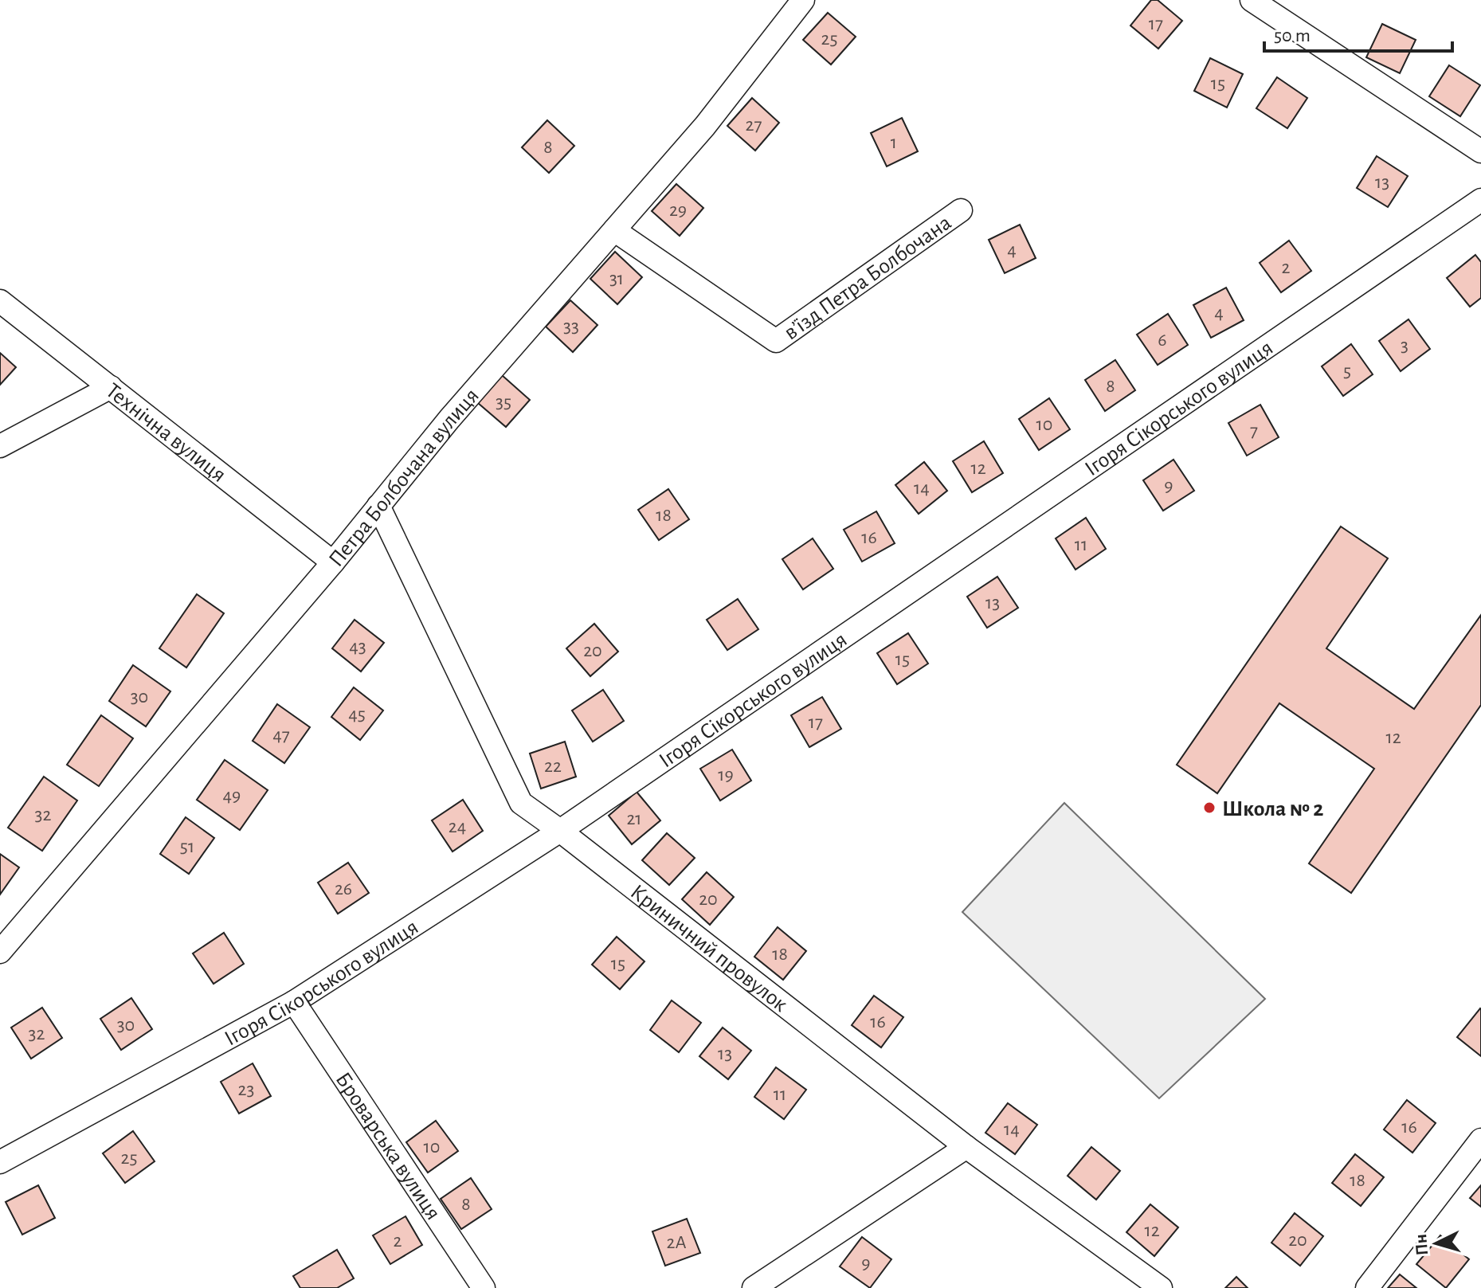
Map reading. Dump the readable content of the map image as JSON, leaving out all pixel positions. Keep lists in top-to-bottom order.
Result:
{
  "streets": {
    "street": [
      "в’їзд Петра Болбочана",
      "Ігоря Сікорського вулиця",
      "Технічна вулиця",
      "Петра Болбочана вулиця",
      "Криничний провулок",
      "Броварська вулиця"
    ]
  },
  "crossings": [
    ["в’їзд Петра Болбочана", "Петра Болбочана вулиця"],
    ["Ігоря Сікорського вулиця", "Криничний провулок"],
    ["Ігоря Сікорського вулиця", "Броварська вулиця"],
    ["Технічна вулиця", "Петра Болбочана вулиця"],
    ["Петра Болбочана вулиця", "Криничний провулок"]
  ],
  "places": ["Школа № 2"],
  "house_numbers": [
    "17",
    "25",
    "15",
    "27",
    "1",
    "8",
    "13",
    "29",
    "4",
    "2",
    "31",
    "4",
    "33",
    "6",
    "3",
    "5",
    "8",
    "35",
    "10",
    "7",
    "12",
    "9",
    "14",
    "18",
    "16",
    "11",
    "13",
    "43",
    "20",
    "15",
    "30",
    "45",
    "17",
    "47",
    "12",
    "22",
    "19",
    "49",
    "32",
    "21",
    "24",
    "51",
    "26",
    "20",
    "18",
    "15",
    "16",
    "30",
    "32",
    "13",
    "23",
    "11",
    "16",
    "14",
    "10",
    "25",
    "18",
    "8",
    "12",
    "20",
    "2",
    "2А",
    "9"
  ],
  "scale_bar": "50 m",
  "north": "left"
}
